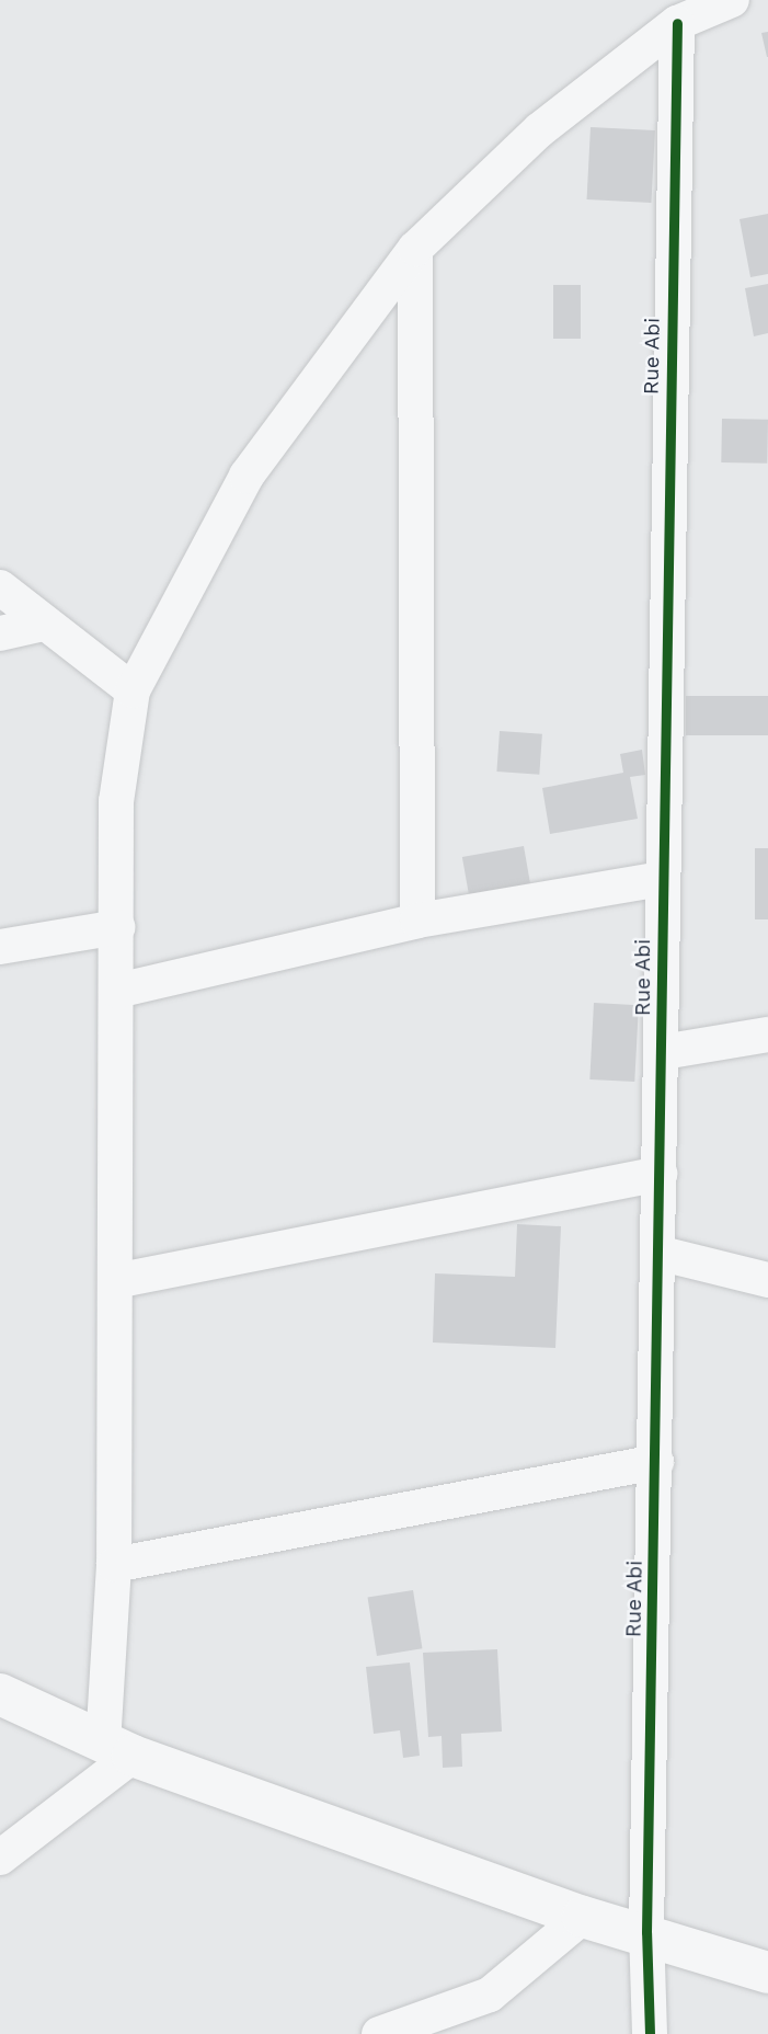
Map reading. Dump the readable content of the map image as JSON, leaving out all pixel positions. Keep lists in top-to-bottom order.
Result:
{
  "streets": {
    "street": ["Rue Abi"]
  }
}
